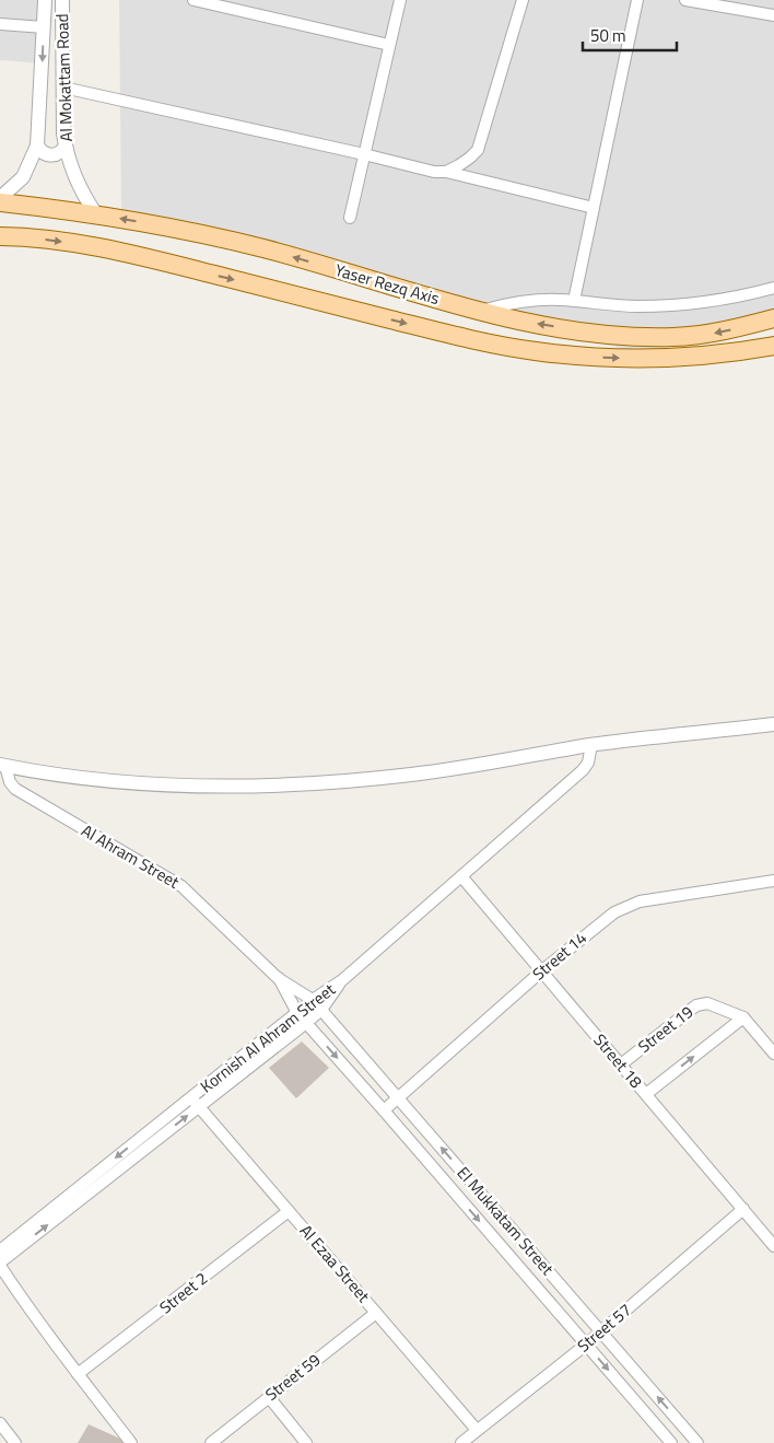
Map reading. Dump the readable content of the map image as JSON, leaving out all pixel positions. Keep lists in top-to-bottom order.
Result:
{
  "streets": {
    "main road": ["Yaser Rezq Axis"],
    "street": [
      "Al Mokattam Road",
      "Al Ahram Street",
      "Street 14",
      "Street 19",
      "Kornish Al Ahram Street",
      "Street 18",
      "El Mukkatam Street",
      "Al Ezaa Street",
      "Street 2",
      "Street 57",
      "Street 59"
    ]
  },
  "crossings": [
    ["Al Mokattam Road", "Yaser Rezq Axis"],
    ["Al Ahram Street", "Kornish Al Ahram Street"],
    ["Al Ahram Street", "El Mukkatam Street"],
    ["Street 14", "Street 18"],
    ["Street 14", "El Mukkatam Street"],
    ["Street 19", "Street 18"],
    ["Kornish Al Ahram Street", "El Mukkatam Street"],
    ["Kornish Al Ahram Street", "Al Ezaa Street"],
    ["Street 18", "Street 57"],
    ["El Mukkatam Street", "Street 57"],
    ["Al Ezaa Street", "Street 2"],
    ["Al Ezaa Street", "Street 57"],
    ["Al Ezaa Street", "Street 59"]
  ],
  "scale_bar": "50 m"
}
